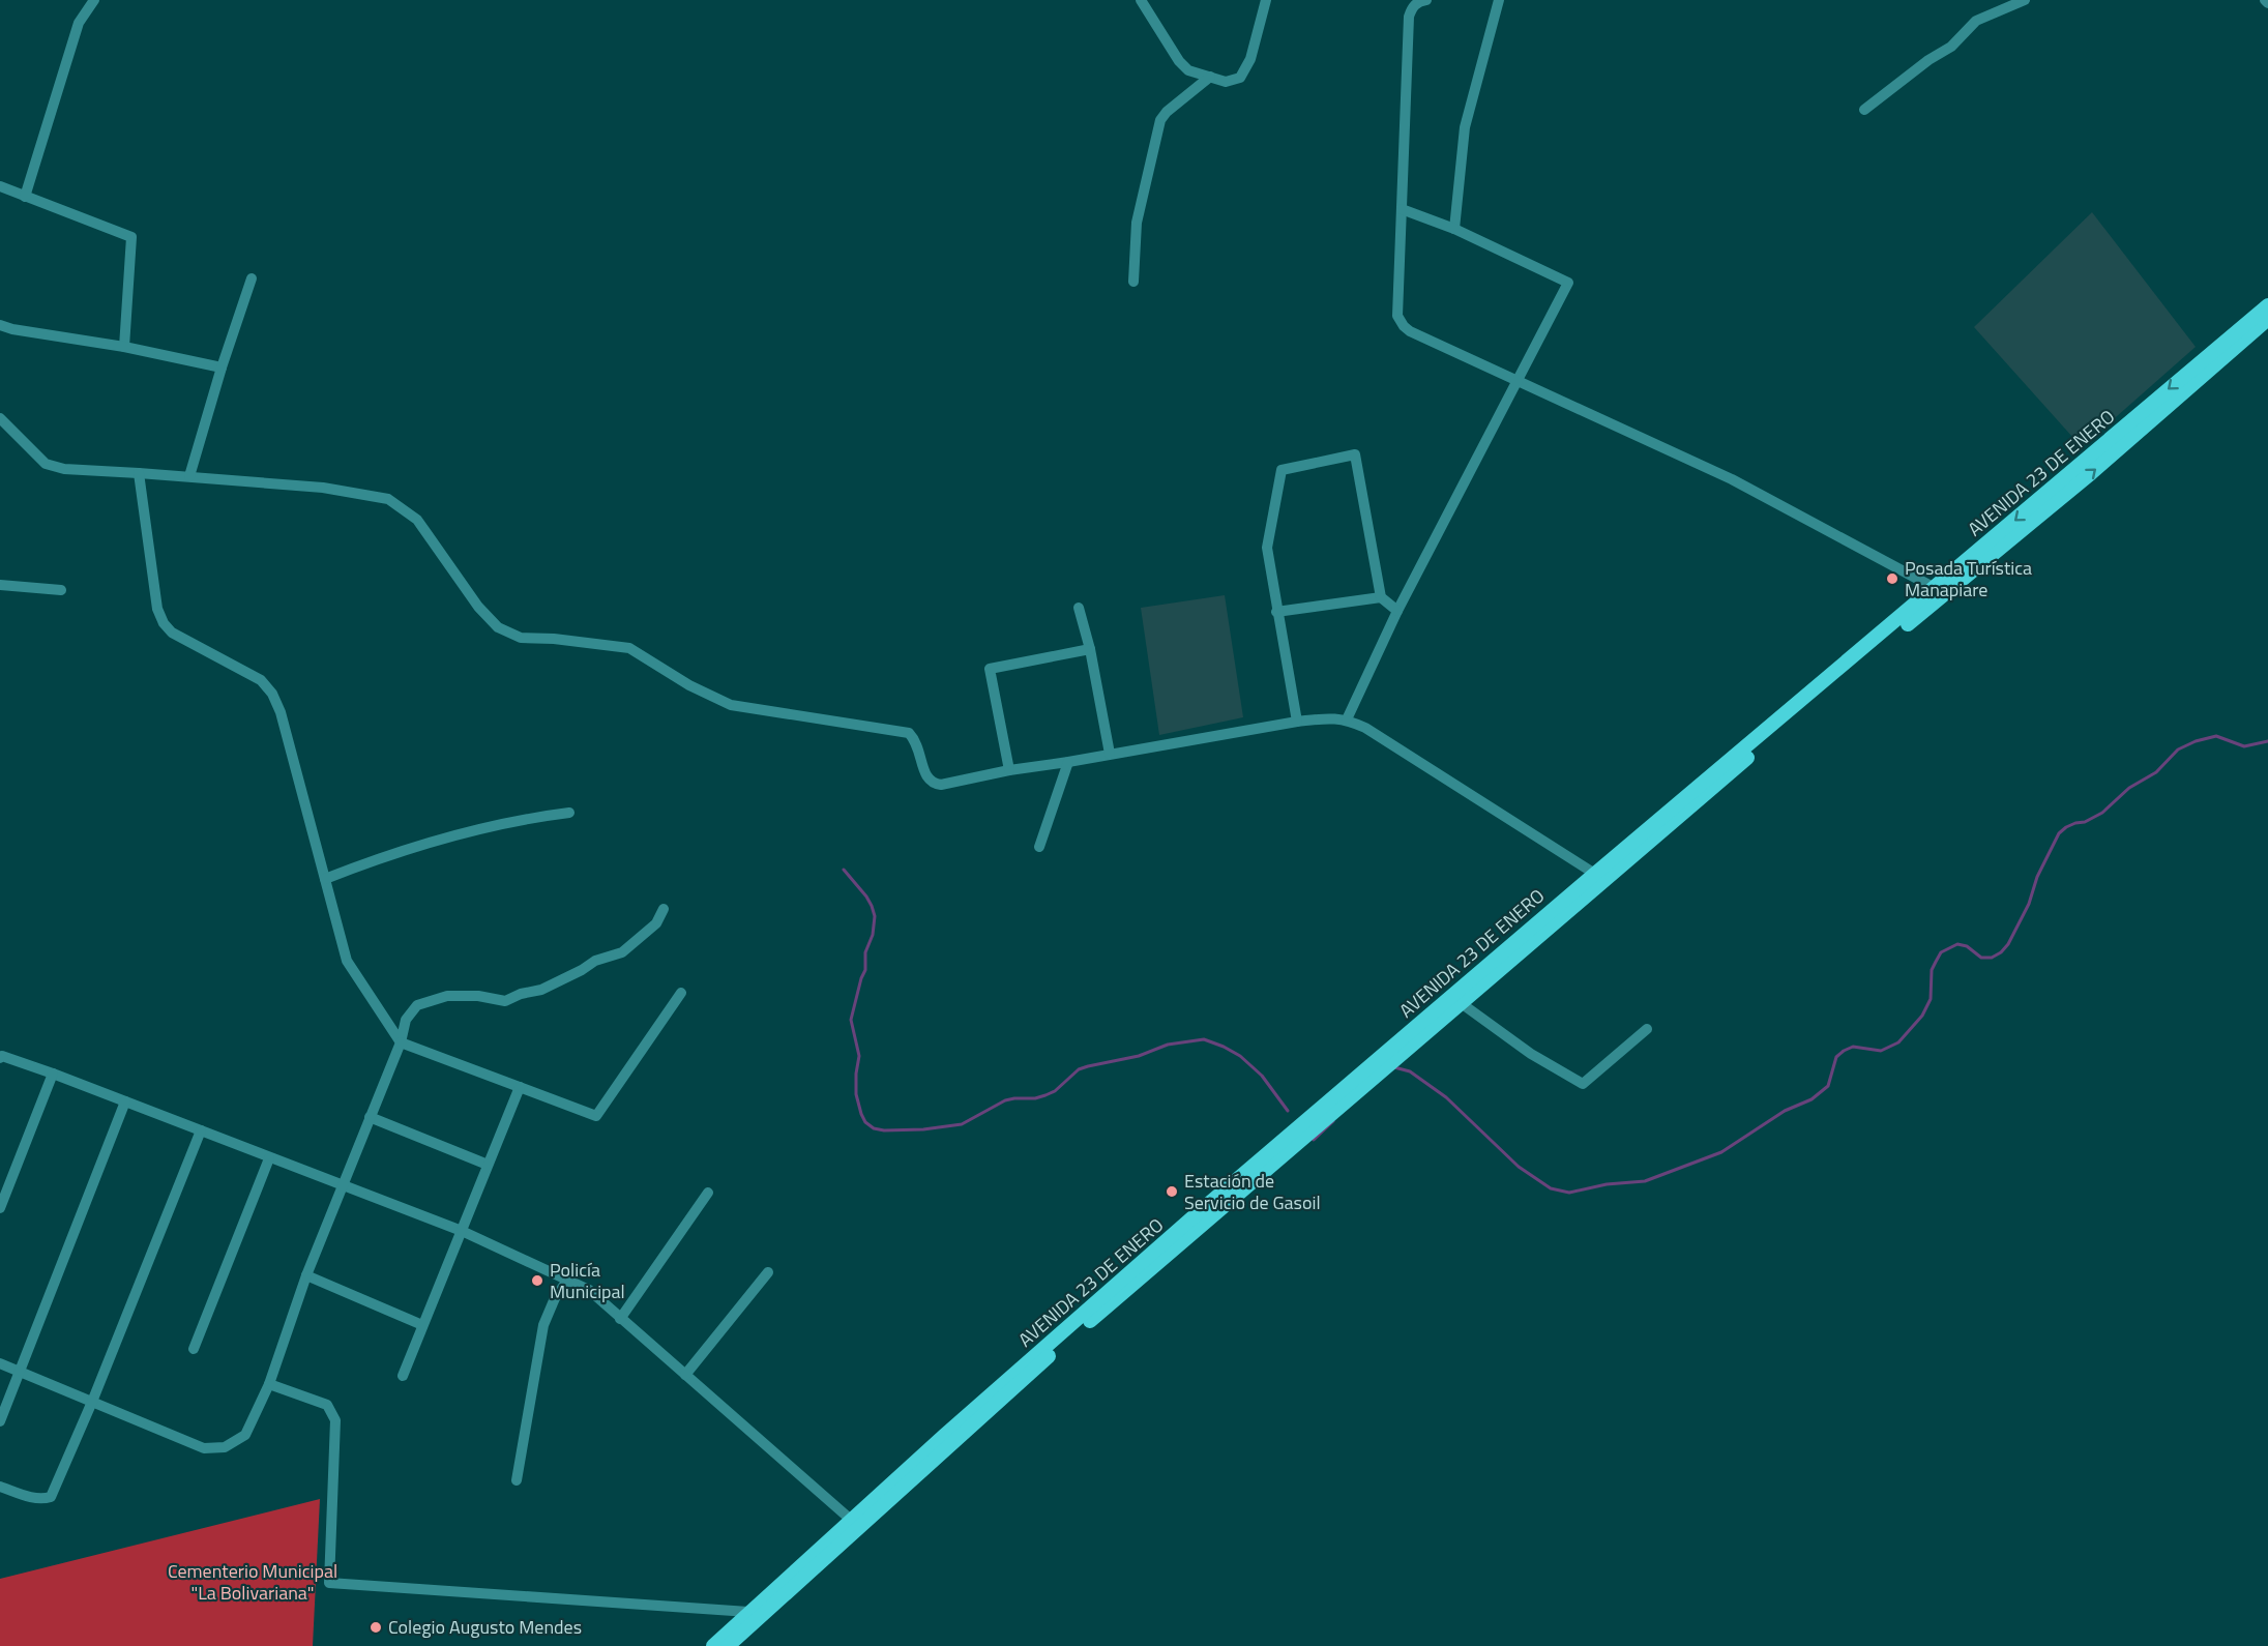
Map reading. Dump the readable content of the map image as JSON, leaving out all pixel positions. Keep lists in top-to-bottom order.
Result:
{
  "streets": {
    "main road": ["AVENIDA 23 DE ENERO"]
  },
  "parks": ["Cementerio Municipal \"La Bolivariana\""],
  "places": [
    "Posada Turística Manapiare",
    "Estación de Servicio de Gasoil",
    "Policía Municipal",
    "Colegio Augusto Mendes"
  ]
}
